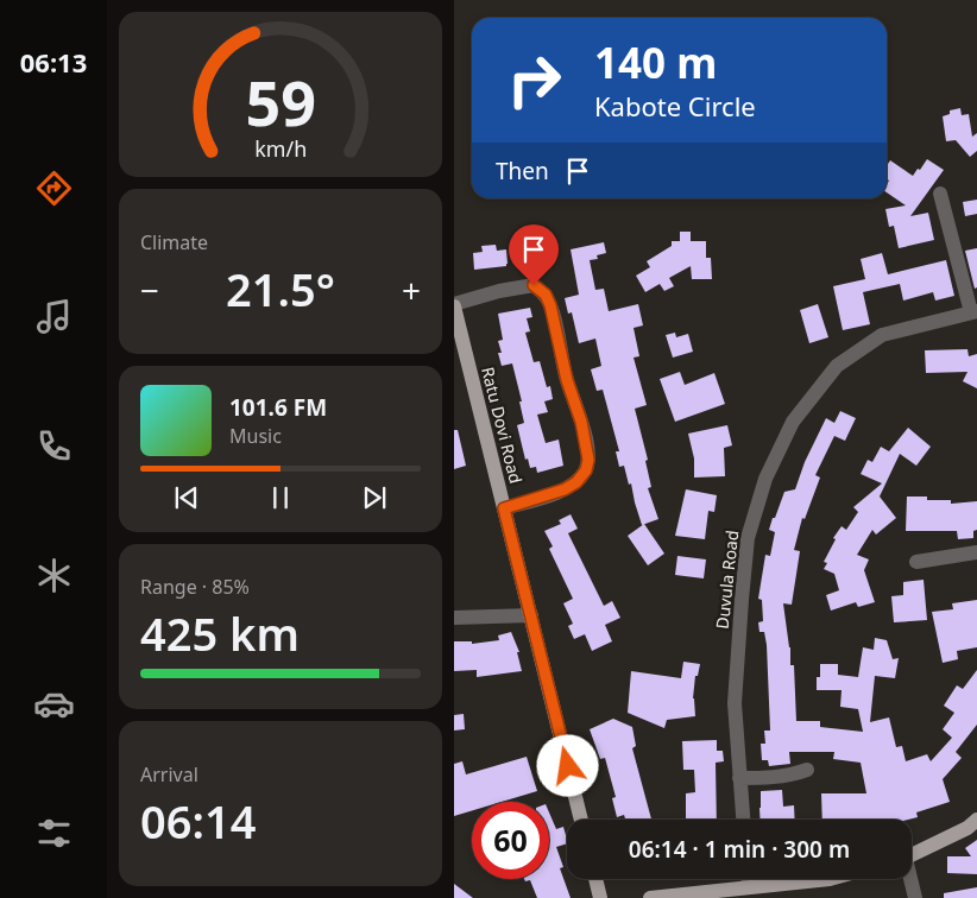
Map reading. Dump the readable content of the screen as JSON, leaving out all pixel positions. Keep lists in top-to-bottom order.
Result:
{
  "streets": {
    "main road": ["Ratu Dovi Road"],
    "street": ["Duvula Road"]
  },
  "page": {
    "tabs": "06:13",
    "turn": ["140 m", "Kabote Circle"],
    "then": "Then",
    "tile": [
      "Climate",
      ["Range · 85%", "425 km"],
      ["Arrival", "06:14"]
    ],
    "heat": ["−", "21.5°", "+"],
    "song": ["101.6 FM", "Music"],
    "limit": "60",
    "trip": "06:14 · 1 min · 300 m",
    "gauge": ["59", "km/h"]
  }
}
